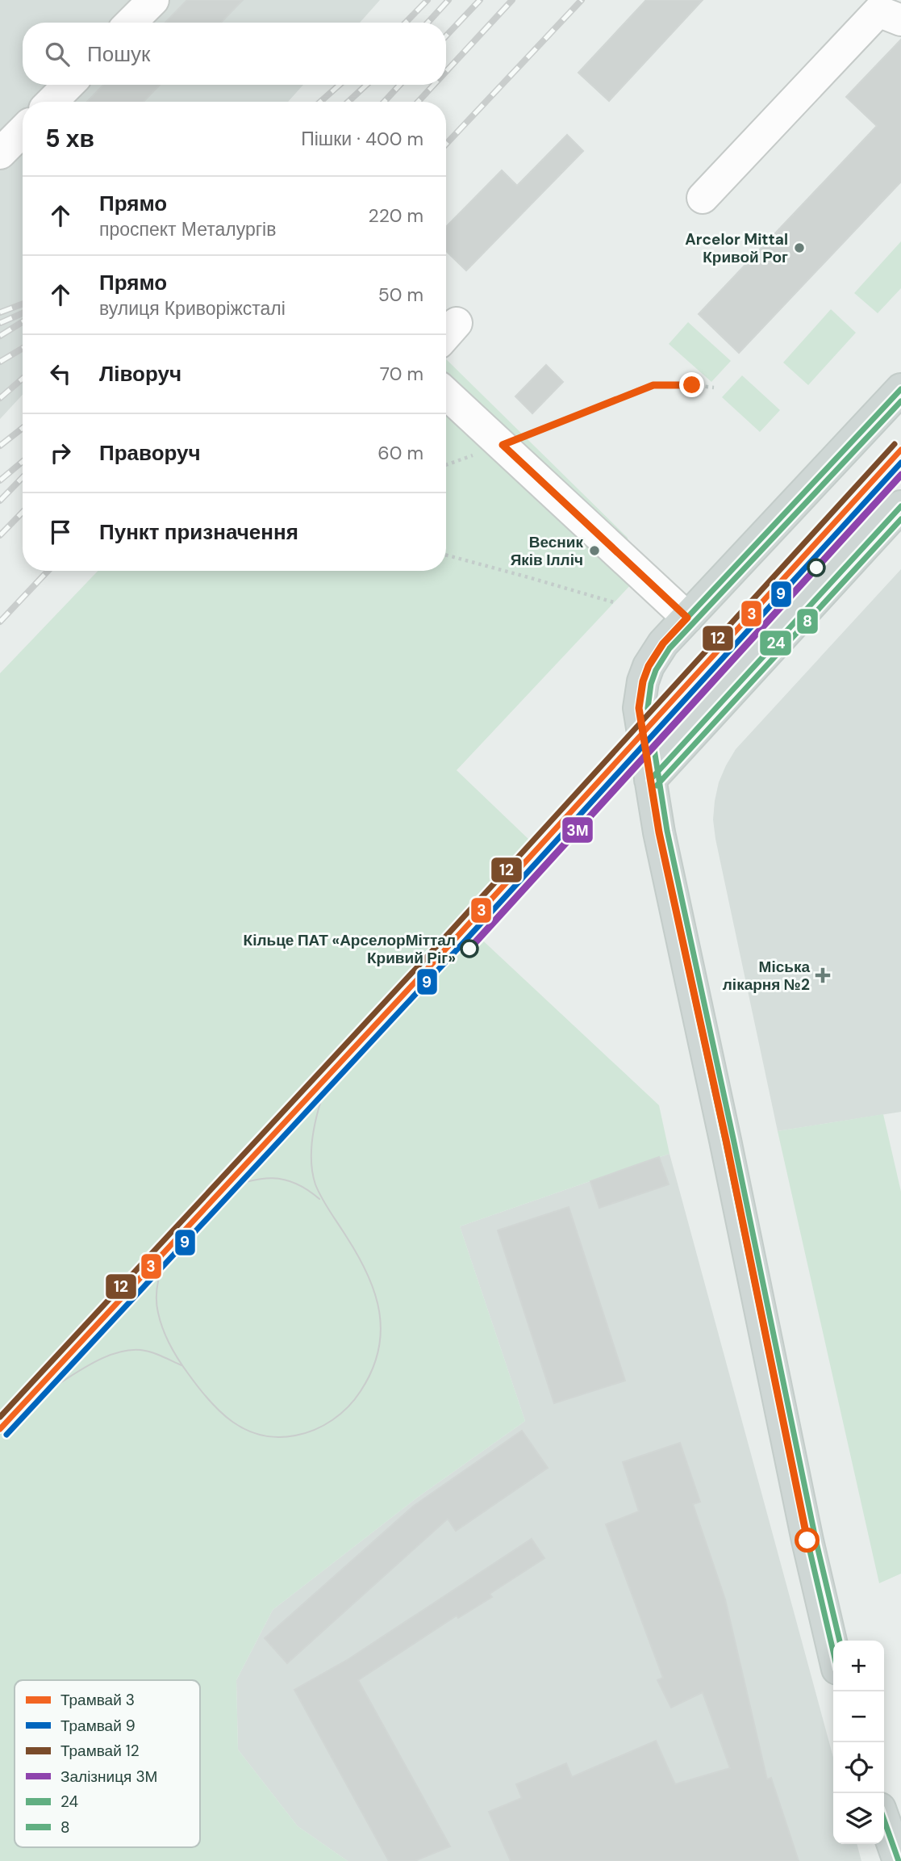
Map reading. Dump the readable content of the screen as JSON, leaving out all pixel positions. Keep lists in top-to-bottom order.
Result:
{
  "places": {
    "other": ["Arcelor Mittal Кривой Рог", "Весник Яків Ілліч", "Кільце ПАТ «АрселорМіттал Кривий Ріг»"],
    "health": ["Міська лікарня №2"]
  },
  "lines": [
    "transit line 24",
    "transit line 8",
    "tram line 12",
    "tram line 3",
    "tram line 9",
    "rail line 3М"
  ],
  "legend": [
    "Трамвай 3",
    "Трамвай 9",
    "Трамвай 12",
    "Залізниця 3М",
    "24",
    "8"
  ],
  "page": {
    "search": "Пошук",
    "heading": ["5 хв", "Пішки · 400 m"],
    "list": [
      ["Прямо", "проспект Металургів", "220 m"],
      ["Прямо", "вулиця Криворіжсталі", "50 m"],
      ["Ліворуч", "70 m"],
      ["Праворуч", "60 m"],
      "Пункт призначення"
    ],
    "map_buttons": ["+", "−"]
  }
}
